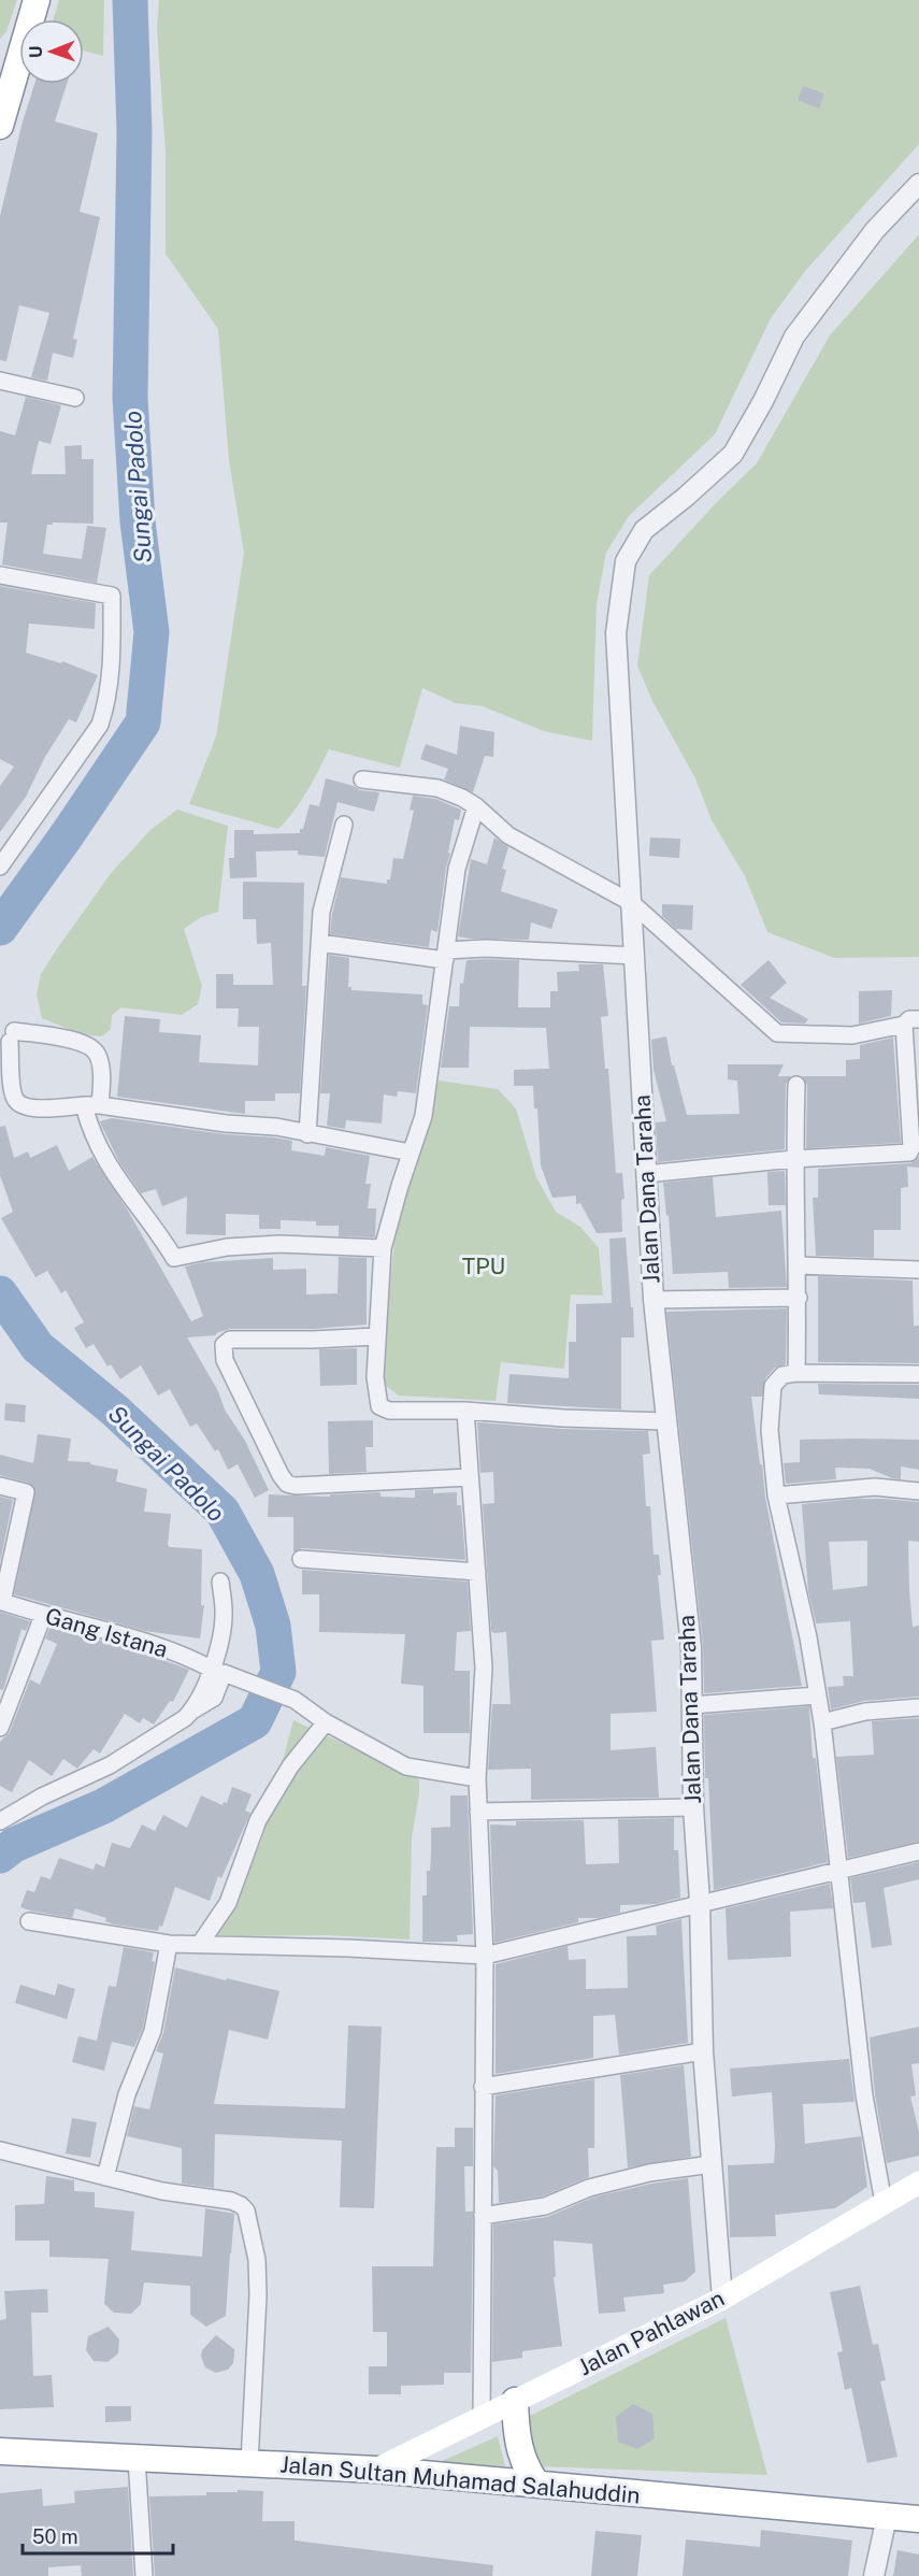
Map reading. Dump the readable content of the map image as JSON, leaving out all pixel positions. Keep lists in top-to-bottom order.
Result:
{
  "streets": {
    "highway": ["Jalan Sultan Muhamad Salahuddin"],
    "main road": ["Jalan Pahlawan"],
    "street": ["Jalan Dana Taraha", "Gang Istana"]
  },
  "crossings": [
    ["Jalan Dana Taraha", "Jalan Pahlawan"],
    ["Jalan Pahlawan", "Jalan Sultan Muhamad Salahuddin"]
  ],
  "water": ["Sungai Padolo"],
  "parks": ["TPU"],
  "scale_bar": "50 m",
  "north": "left"
}
